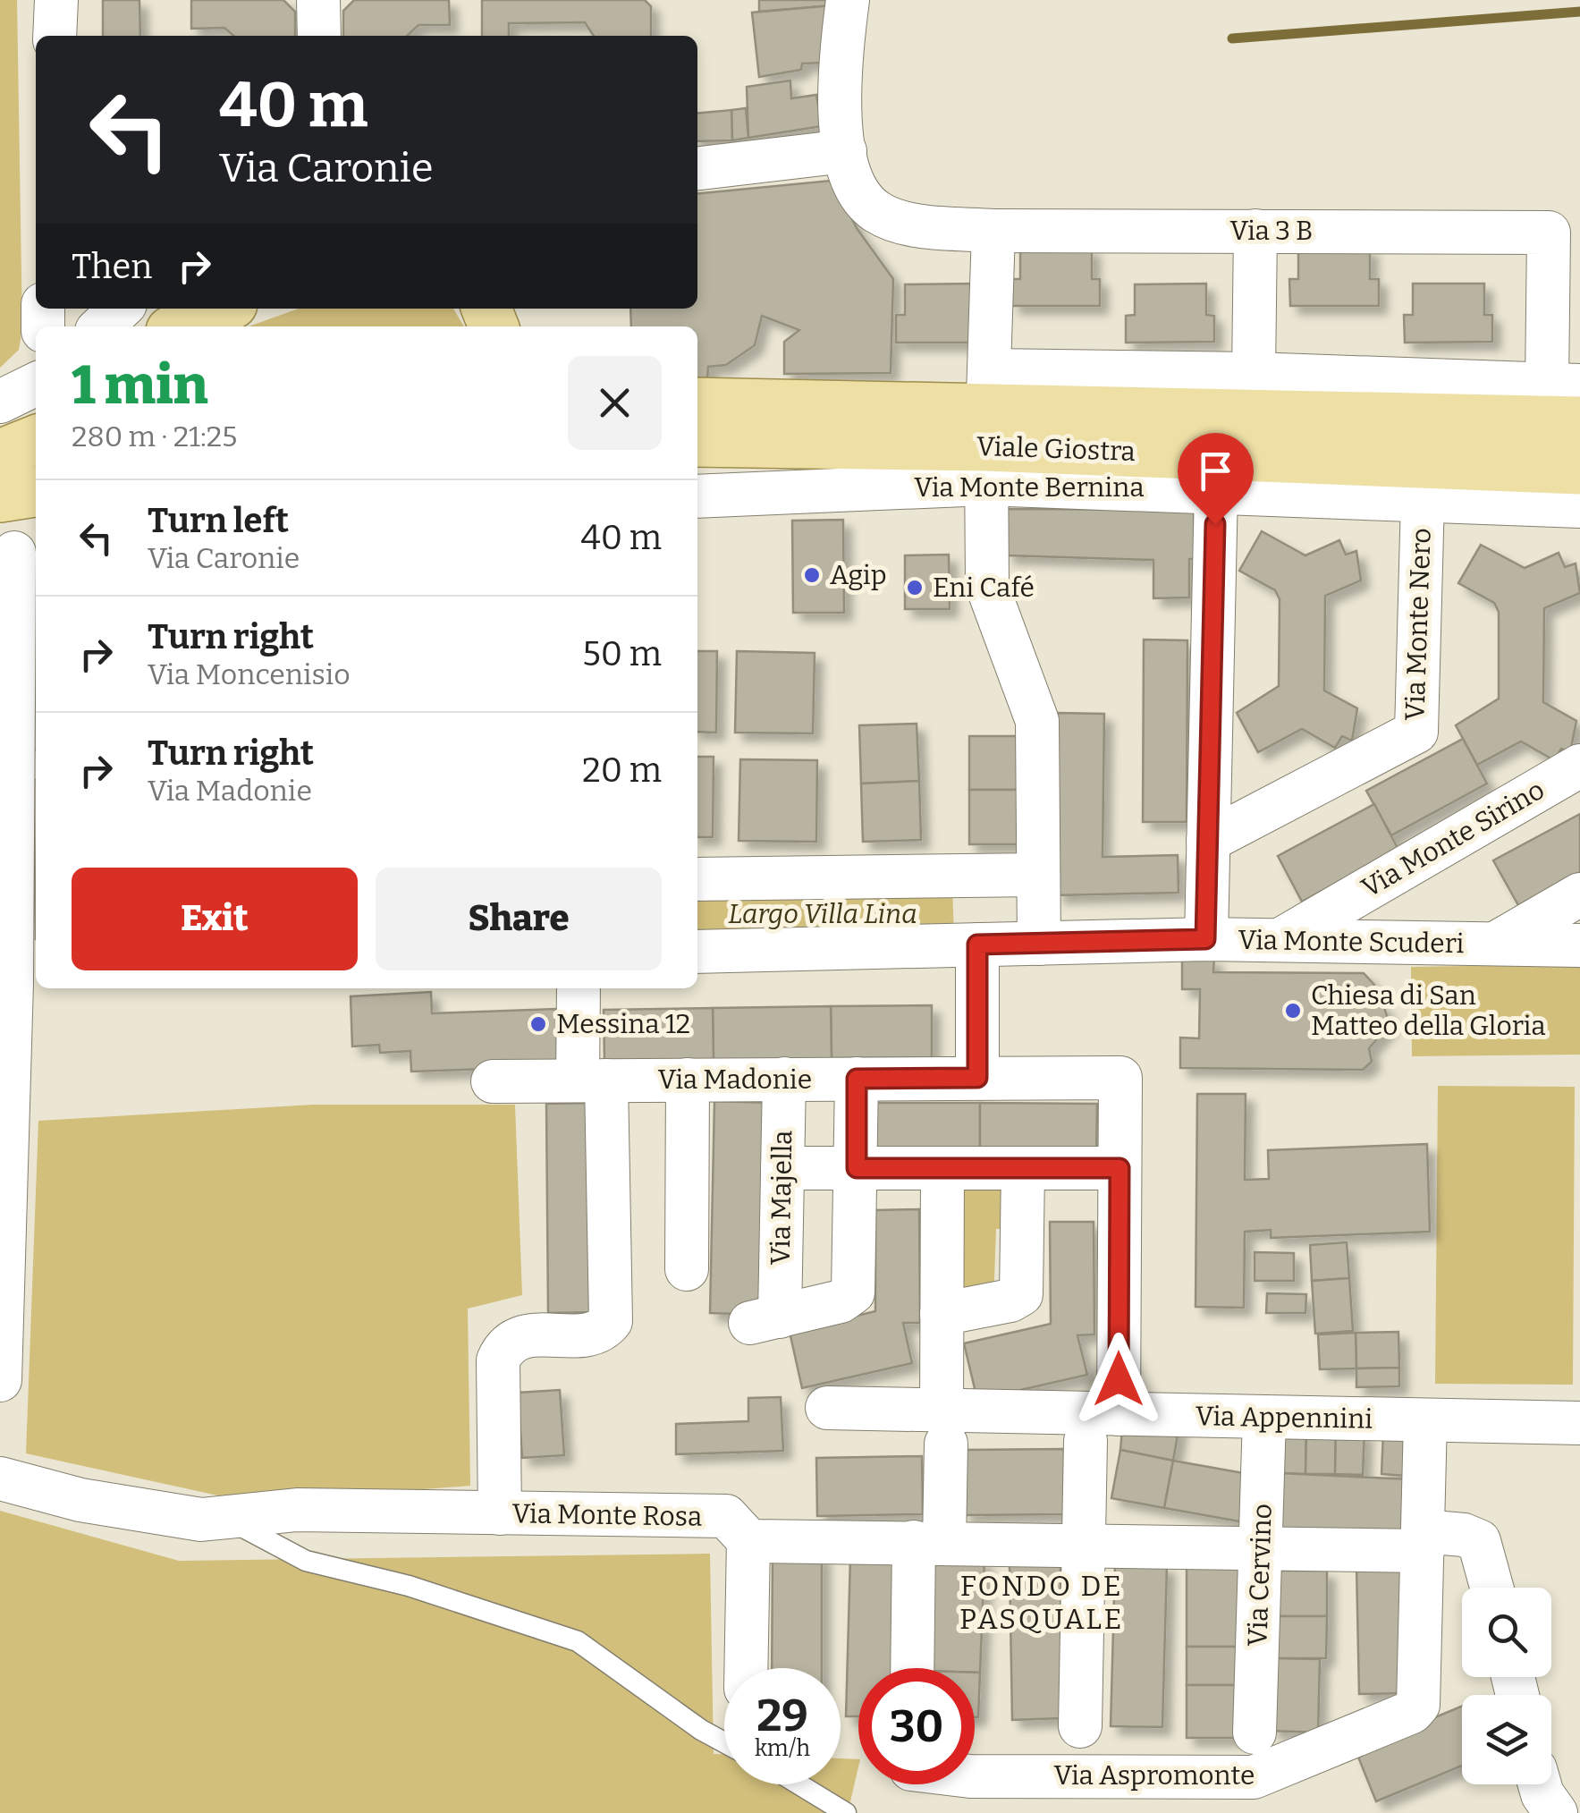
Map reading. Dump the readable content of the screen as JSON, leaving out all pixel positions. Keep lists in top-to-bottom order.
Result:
{
  "streets": {
    "main road": ["Viale Giostra"],
    "street": [
      "Via 3 B",
      "Via Monte Bernina",
      "Via Monte Nero",
      "Via Monte Sirino",
      "Via Monte Scuderi",
      "Via Madonie",
      "Via Majella",
      "Via Appennini",
      "Via Monte Rosa",
      "Via Cervino",
      "Via Aspromonte"
    ]
  },
  "crossings": [
    ["Via 3 B", "Viale Giostra"],
    ["Viale Giostra", "Via Monte Bernina"],
    ["Via Monte Bernina", "Via Monte Nero"],
    ["Via Monte Sirino", "Via Monte Scuderi"],
    ["Via Madonie", "Via Majella"],
    ["Via Appennini", "Via Cervino"],
    ["Via Appennini", "Via Aspromonte"]
  ],
  "districts": ["FONDO DE PASQUALE"],
  "parks": ["Largo Villa Lina"],
  "places": [
    "Agip",
    "Eni Café",
    "Chiesa di San Matteo della Gloria",
    "Messina 12"
  ],
  "page": {
    "turn": ["40 m", "Via Caronie"],
    "then": "Then",
    "heading": ["1 min", "280 m · 21:25"],
    "list": [
      {
        "name": "Turn left",
        "note": "Via Caronie",
        "value": "40 m"
      },
      {
        "name": "Turn right",
        "note": "Via Moncenisio",
        "value": "50 m"
      },
      {
        "name": "Turn right",
        "note": "Via Madonie",
        "value": "20 m"
      }
    ],
    "buttons": ["Exit", "Share"],
    "speed": "29 km/h",
    "limit": "30"
  }
}
